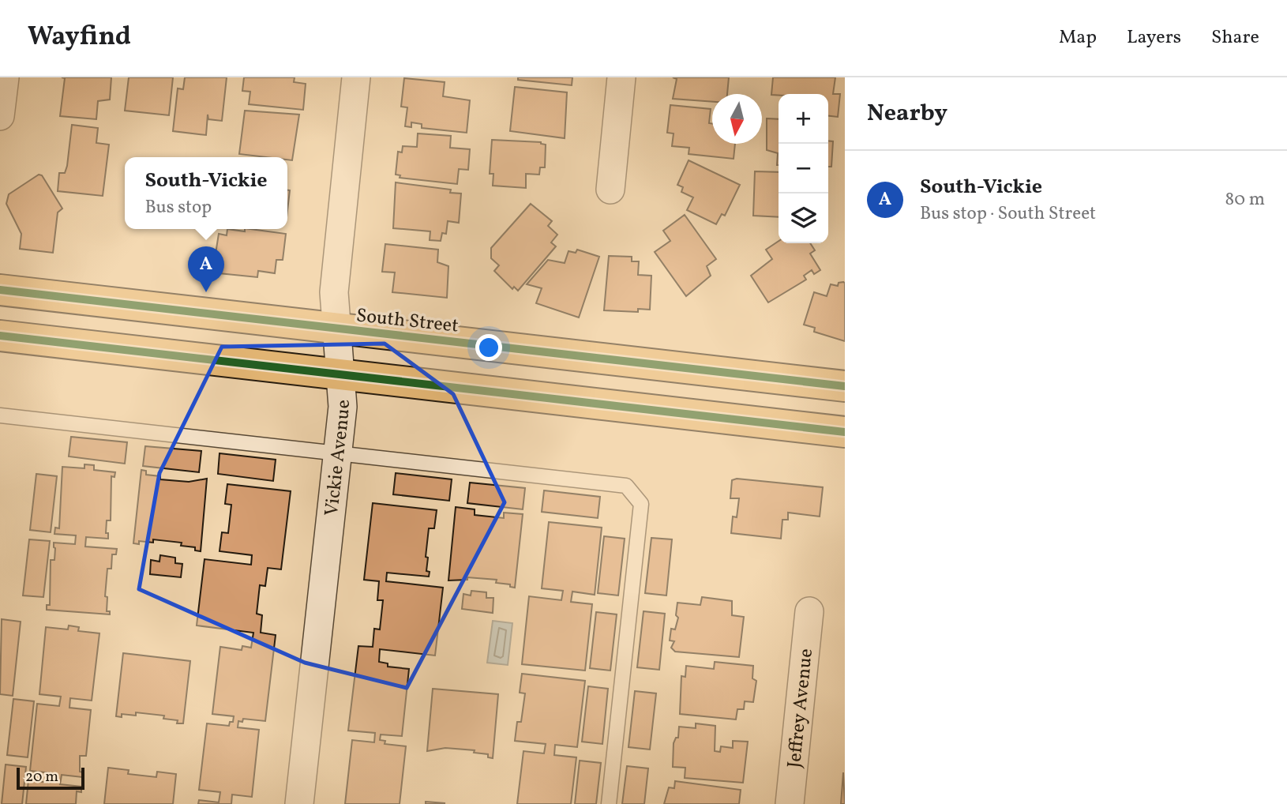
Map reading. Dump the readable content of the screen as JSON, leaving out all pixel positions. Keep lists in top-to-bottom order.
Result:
{
  "streets": {
    "main road": ["South Street"],
    "street": ["Vickie Avenue", "Jeffrey Avenue"]
  },
  "crossings": [
    ["South Street", "Vickie Avenue"]
  ],
  "scale_bar": "20 m",
  "north": "bottom",
  "page": {
    "header": "Wayfind",
    "nav": ["Map", "Layers", "Share"],
    "heading": "Nearby",
    "map_buttons": ["+", "−"],
    "list": [
      {
        "mark": "A",
        "name": "South-Vickie",
        "note": "Bus stop · South Street",
        "value": "80 m"
      }
    ],
    "popup": ["South-Vickie", "Bus stop"],
    "pins": "A",
    "scale": "20 m"
  }
}
